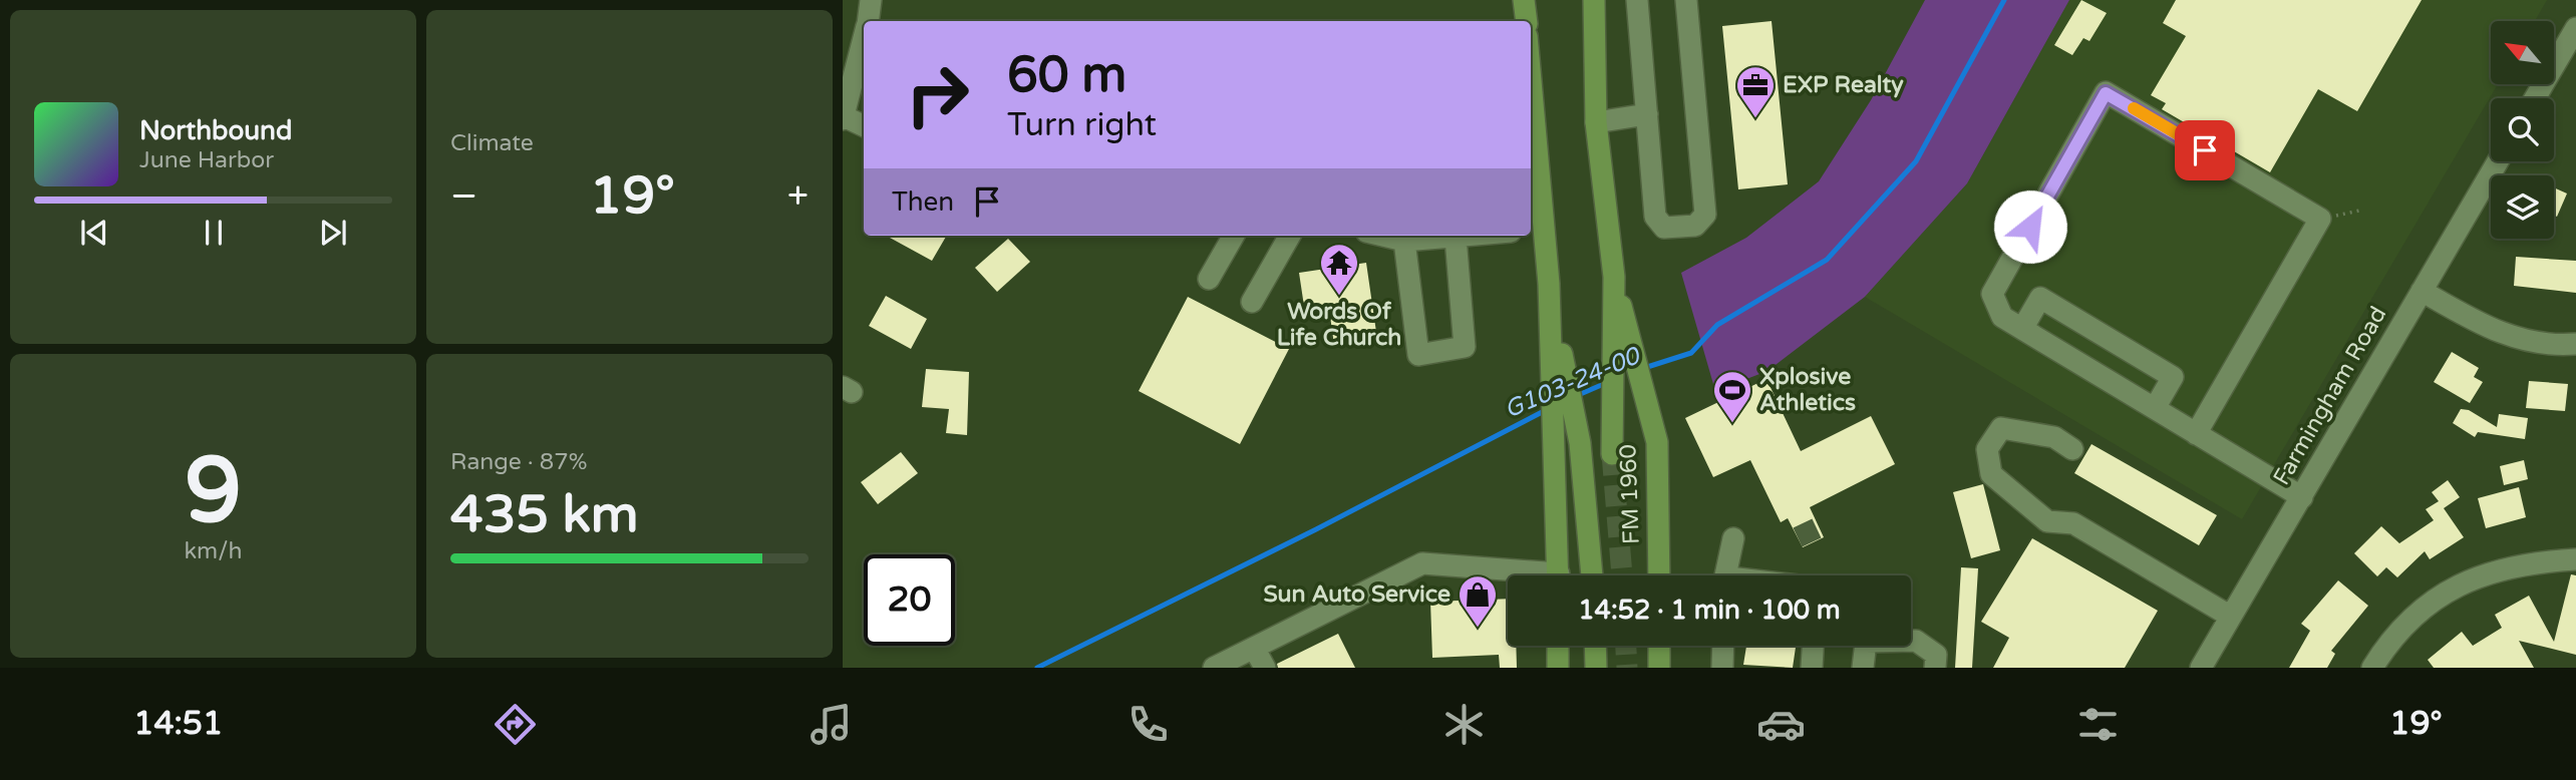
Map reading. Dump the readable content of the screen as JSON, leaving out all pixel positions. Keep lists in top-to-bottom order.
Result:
{
  "streets": {
    "main road": ["FM 1960"],
    "street": ["Farmingham Road"]
  },
  "water": ["G103-24-00"],
  "places": {
    "office": ["EXP Realty"],
    "temple": ["Words Of Life Church"],
    "sports": ["Xplosive Athletics"],
    "shop": ["Sun Auto Service"]
  },
  "north": "top left",
  "page": {
    "tile": [
      "Climate",
      ["9", "km/h"],
      ["Range · 87%", "435 km"]
    ],
    "turn": ["60 m", "Turn right"],
    "song": ["Northbound", "June Harbor"],
    "heat": ["−", "19°", "+"],
    "then": "Then",
    "limit": "20",
    "trip": "14:52 · 1 min · 100 m",
    "tabs": ["14:51", "19°"]
  }
}
